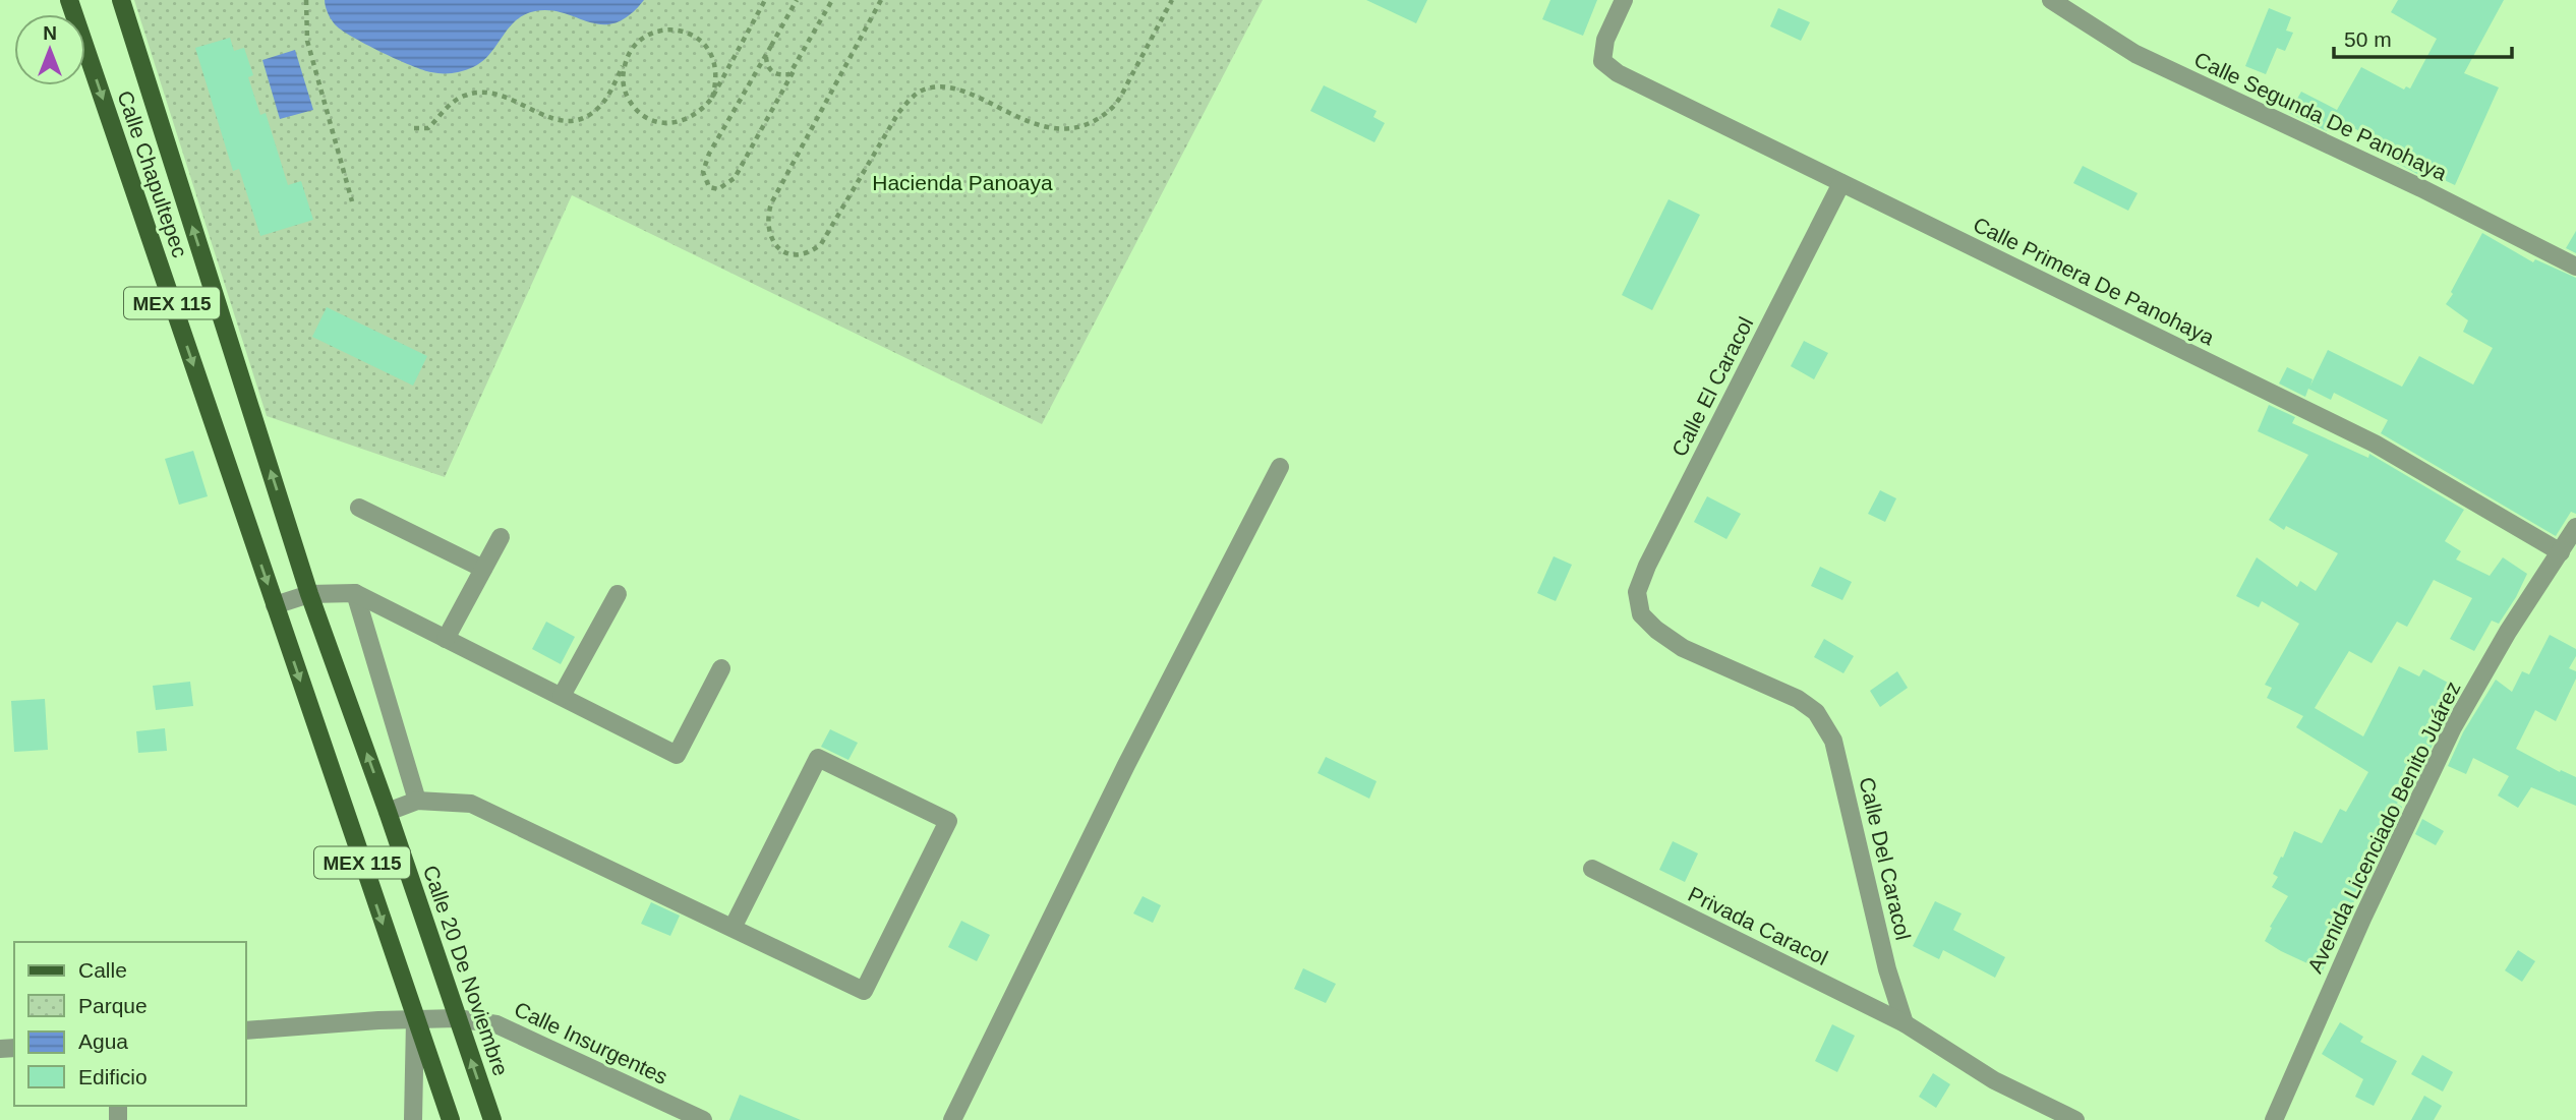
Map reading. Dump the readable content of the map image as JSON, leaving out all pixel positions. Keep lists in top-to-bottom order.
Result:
{
  "streets": {
    "main road": ["Calle Chapultepec", "MEX 115", "Calle 20 De Noviembre"],
    "street": [
      "Calle Segunda De Panohaya",
      "Calle Primera De Panohaya",
      "Calle El Caracol",
      "Avenida Licenciado Benito Juárez",
      "Calle Del Caracol",
      "Privada Caracol",
      "Calle Insurgentes"
    ]
  },
  "crossings": [
    ["Calle Chapultepec", "MEX 115"],
    ["Calle Chapultepec", "Calle 20 De Noviembre"],
    ["Calle Primera De Panohaya", "Calle El Caracol"],
    ["Calle Primera De Panohaya", "Avenida Licenciado Benito Juárez"],
    ["MEX 115", "Calle Insurgentes"],
    ["Calle El Caracol", "Calle Del Caracol"],
    ["Calle Del Caracol", "Privada Caracol"],
    ["Calle 20 De Noviembre", "Calle Insurgentes"]
  ],
  "parks": ["Hacienda Panoaya"],
  "legend": [
    "Calle",
    "Parque",
    "Agua",
    "Edificio"
  ],
  "scale_bar": "50 m",
  "north": "top"
}
